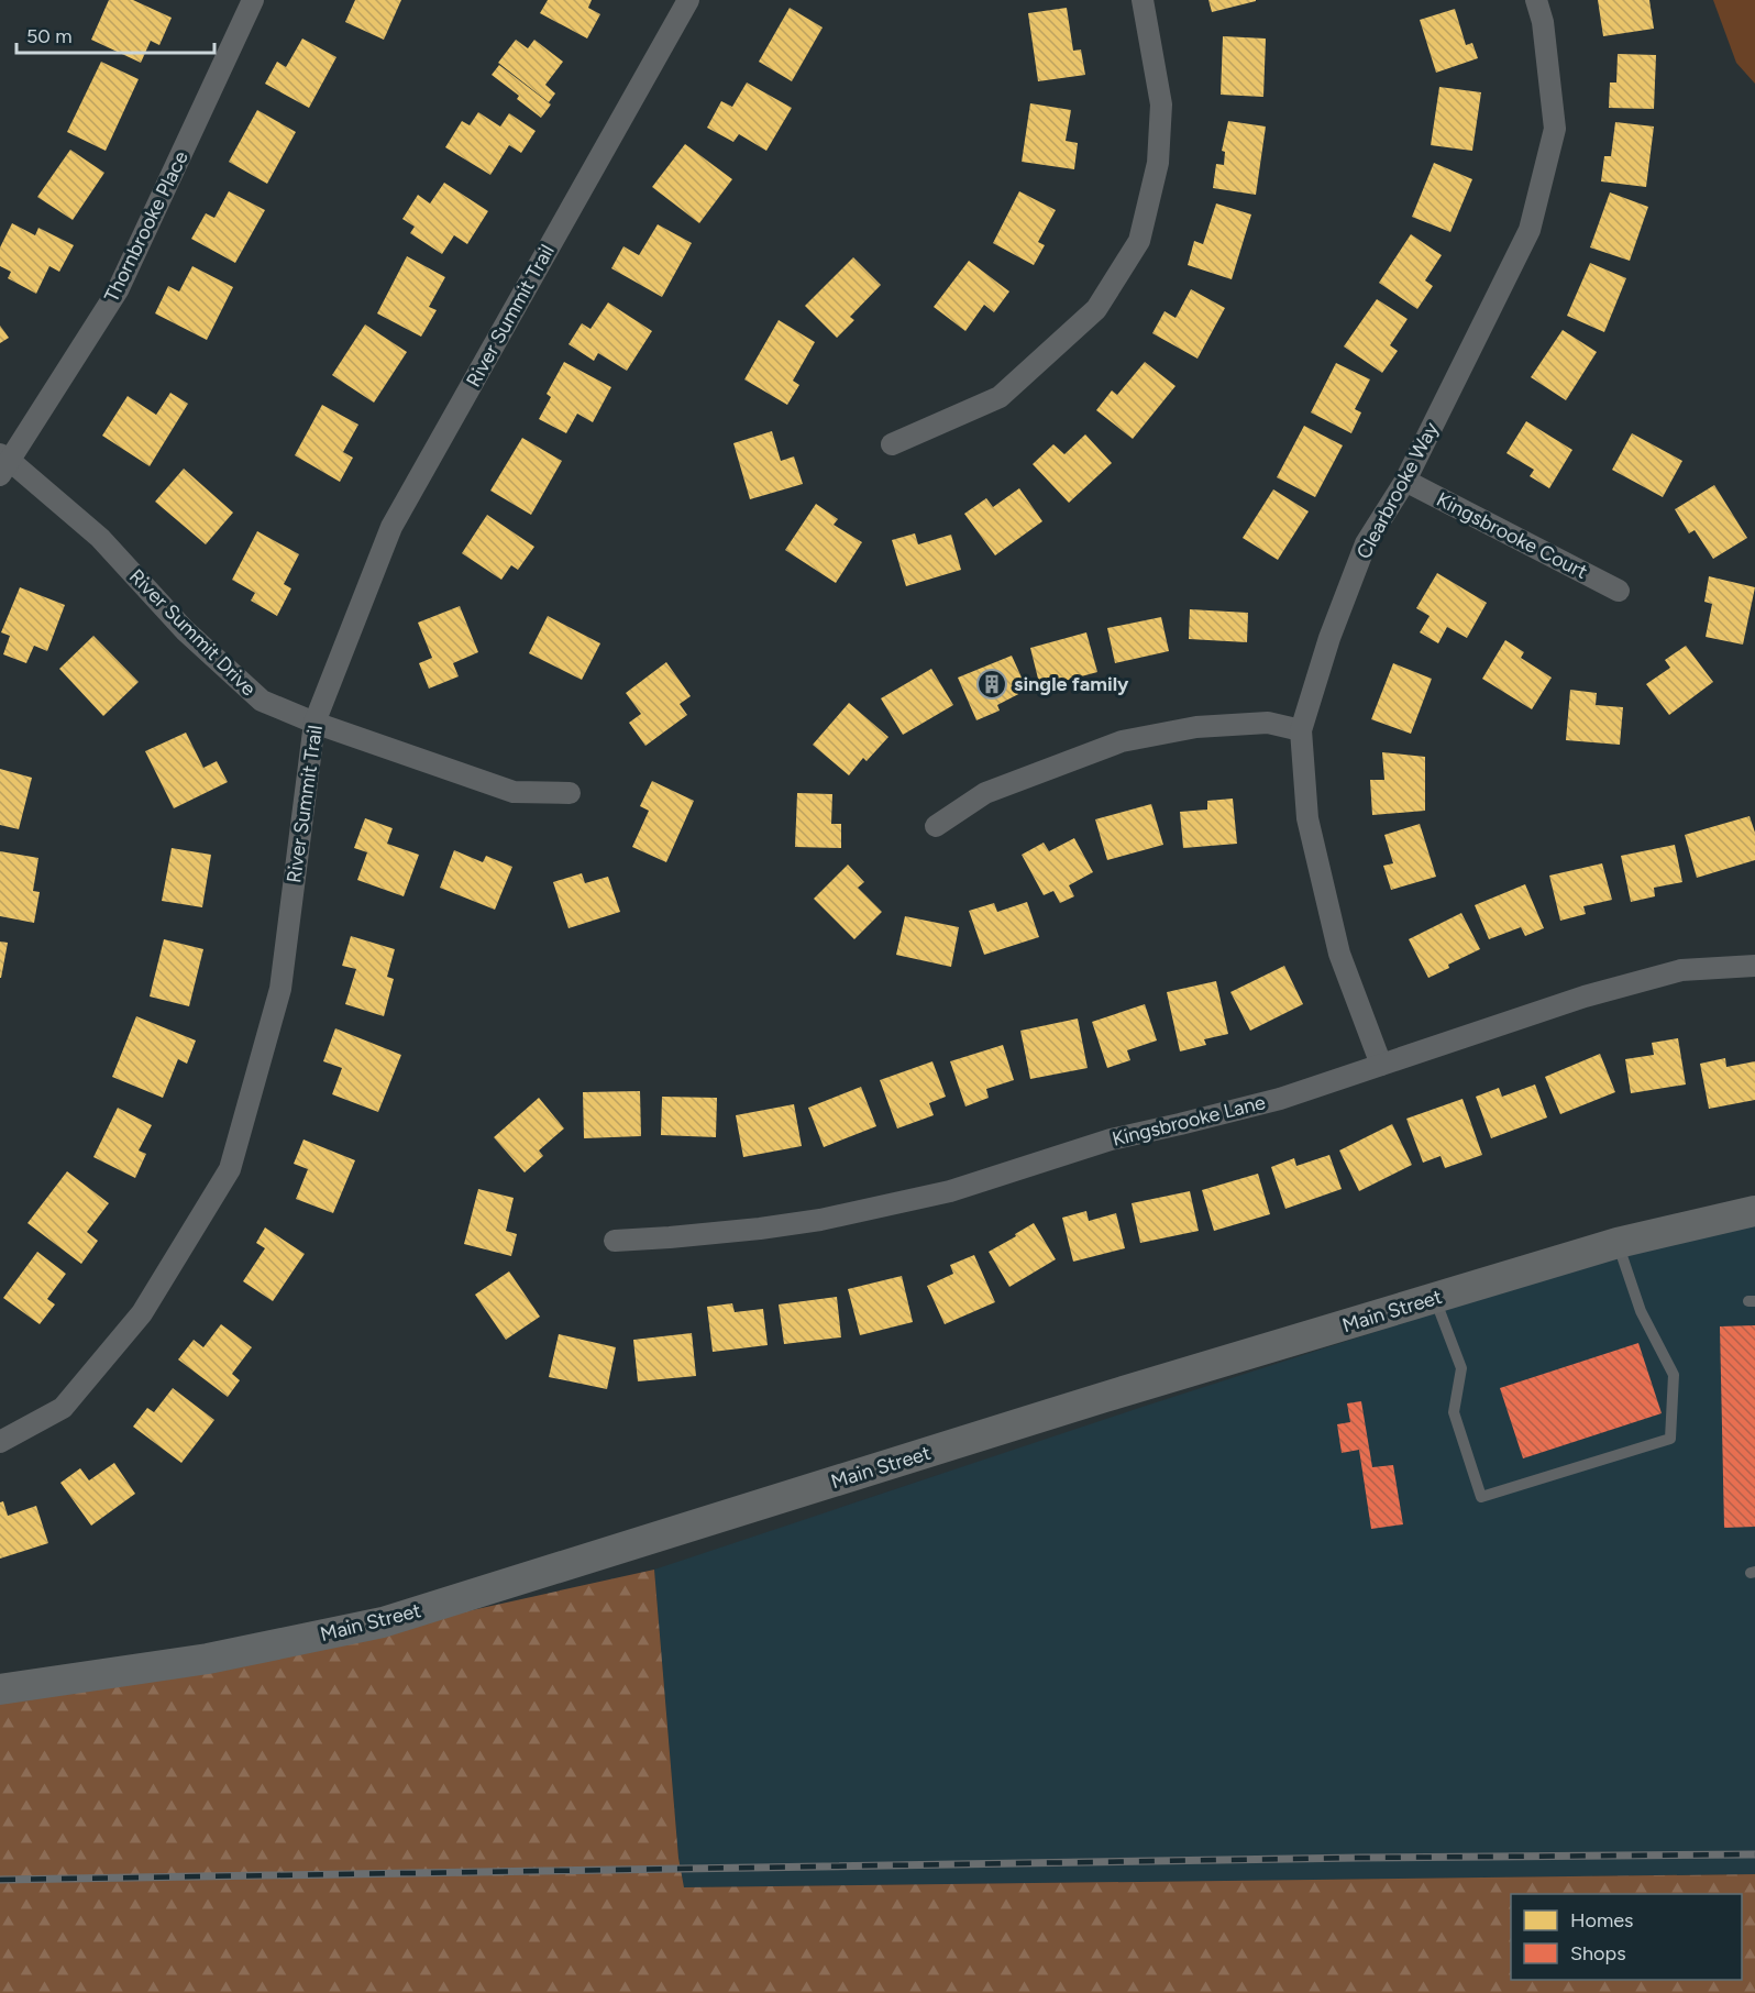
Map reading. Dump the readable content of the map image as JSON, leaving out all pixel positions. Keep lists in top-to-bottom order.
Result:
{
  "streets": {
    "street": [
      "Thornbrooke Place",
      "River Summit Trail",
      "Clearbrooke Way",
      "Kingsbrooke Court",
      "River Summit Drive",
      "Kingsbrooke Lane",
      "Main Street"
    ]
  },
  "crossings": [
    ["Thornbrooke Place", "River Summit Drive"],
    ["River Summit Trail", "River Summit Drive"],
    ["Clearbrooke Way", "Kingsbrooke Court"],
    ["Clearbrooke Way", "Kingsbrooke Lane"]
  ],
  "places": {
    "building": ["single family"]
  },
  "legend": ["Homes", "Shops"],
  "scale_bar": "50 m"
}
